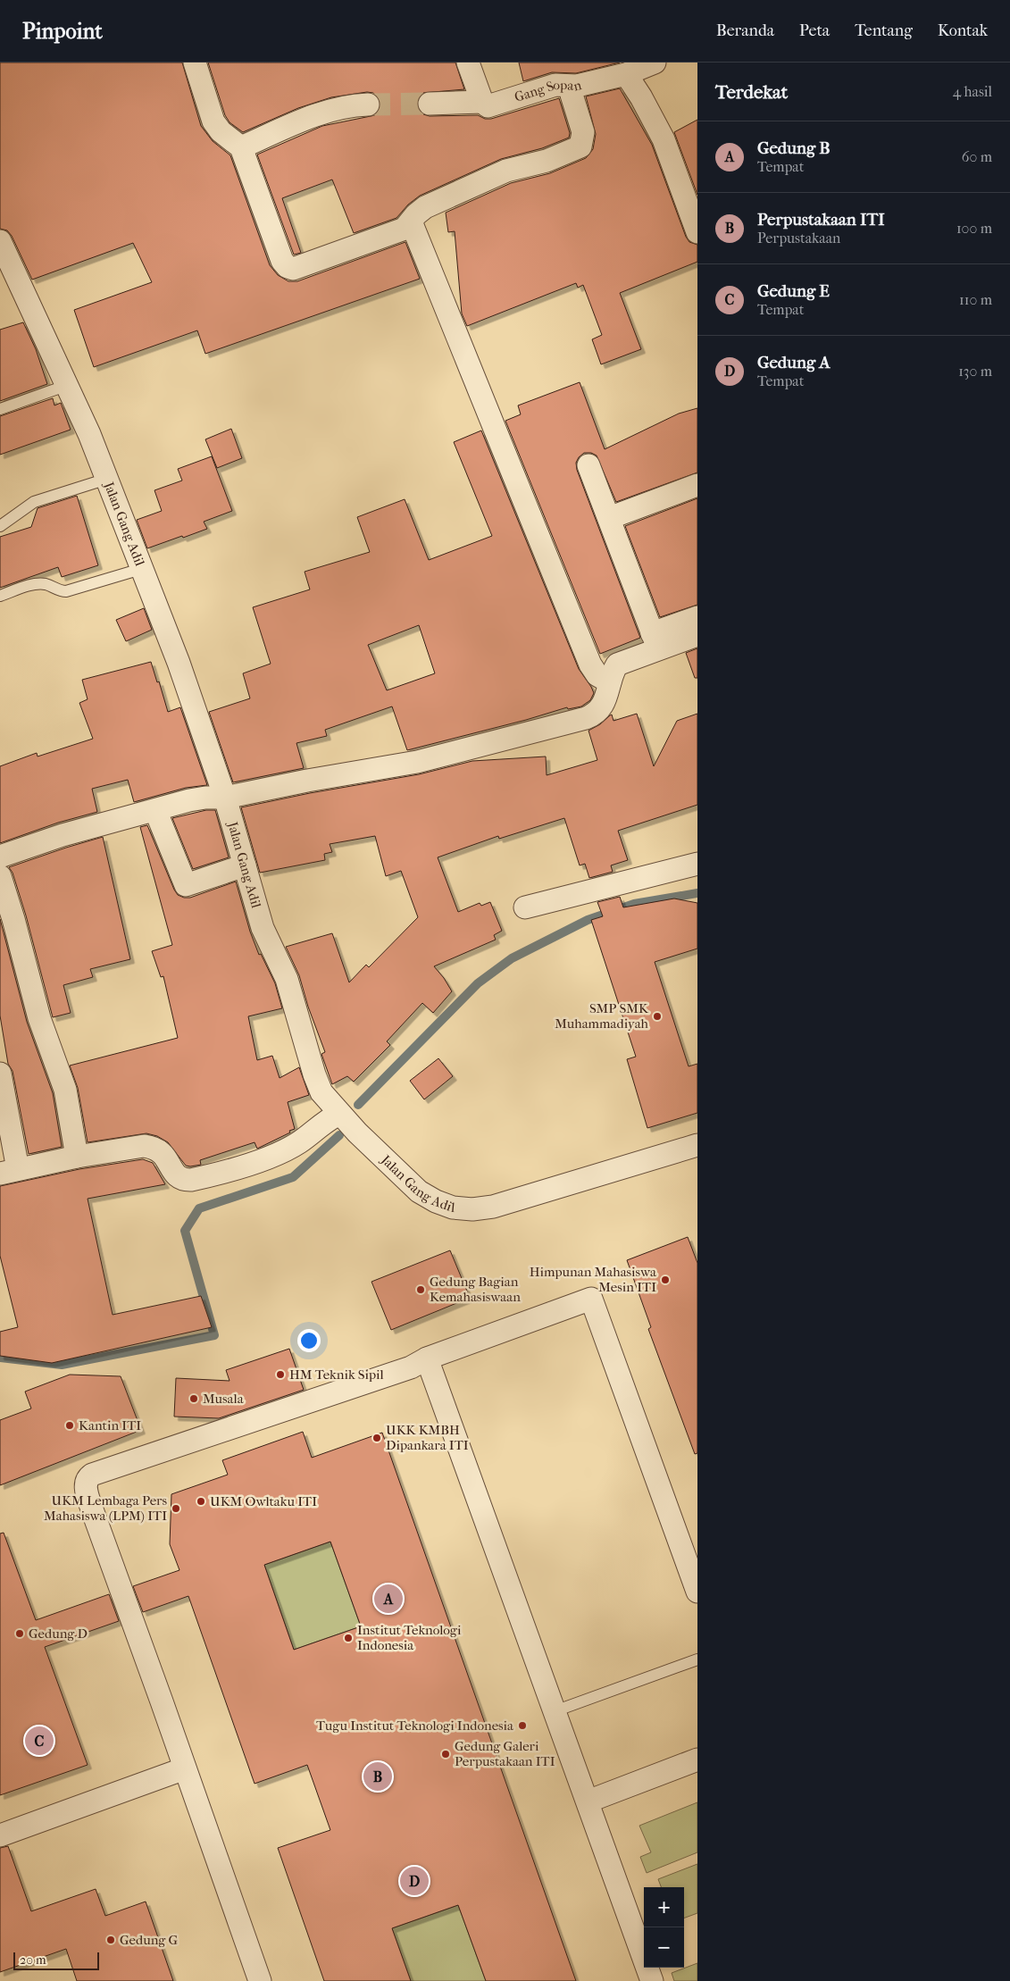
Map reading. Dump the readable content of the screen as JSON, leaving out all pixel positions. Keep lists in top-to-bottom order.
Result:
{
  "streets": {
    "street": ["Gang Sopan", "Jalan Gang Adil"]
  },
  "places": [
    "SMP SMK Muhammadiyah",
    "Himpunan Mahasiswa Mesin ITI",
    "Gedung Bagian Kemahasiswaan",
    "HM Teknik Sipil",
    "Musala",
    "Kantin ITI",
    "UKK KMBH Dipankara ITI",
    "UKM Owltaku ITI",
    "UKM Lembaga Pers Mahasiswa (LPM) ITI",
    "Gedung D",
    "Institut Teknologi Indonesia",
    "Tugu Institut Teknologi Indonesia",
    "Gedung Galeri Perpustakaan ITI",
    "Gedung G"
  ],
  "scale_bar": "20 m",
  "page": {
    "header": "Pinpoint",
    "nav": [
      "Beranda",
      "Peta",
      "Tentang",
      "Kontak"
    ],
    "heading": ["Terdekat", "4 hasil"],
    "list": [
      {
        "mark": "A",
        "name": "Gedung B",
        "note": "Tempat",
        "value": "60 m"
      },
      {
        "mark": "B",
        "name": "Perpustakaan ITI",
        "note": "Perpustakaan",
        "value": "100 m"
      },
      {
        "mark": "C",
        "name": "Gedung E",
        "note": "Tempat",
        "value": "110 m"
      },
      {
        "mark": "D",
        "name": "Gedung A",
        "note": "Tempat",
        "value": "130 m"
      }
    ],
    "pins": [
      "A",
      "C",
      "B",
      "D"
    ],
    "map_buttons": ["+", "−"],
    "scale": "20 m"
  }
}
